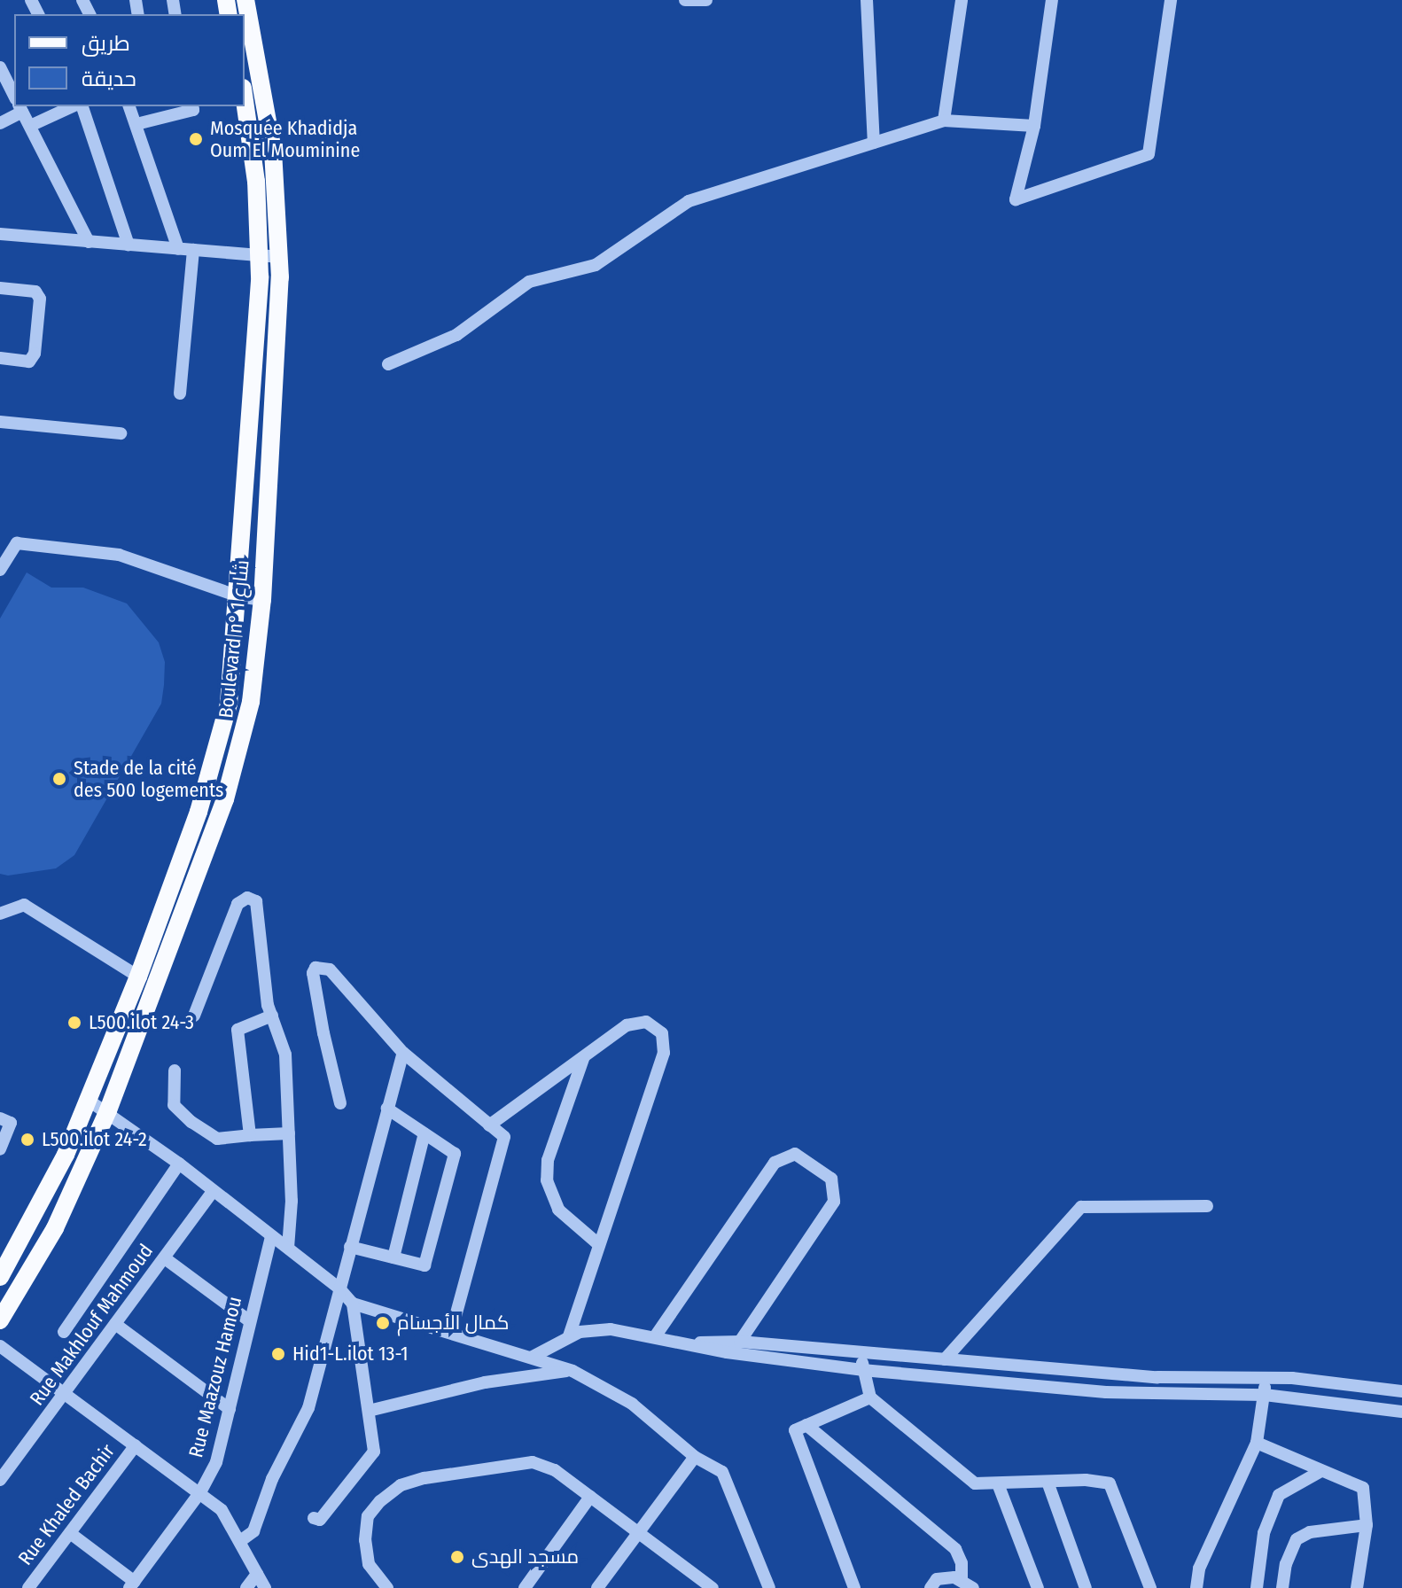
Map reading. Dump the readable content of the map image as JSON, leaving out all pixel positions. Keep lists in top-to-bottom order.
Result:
{
  "streets": {
    "main road": ["Boulevard n° شارع 1"],
    "street": ["Rue Makhlouf Mahmoud", "Rue Maazouz Hamou", "Rue Khaled Bachir"]
  },
  "places": [
    "Mosquée Khadidja Oum El Mouminine",
    "Stade de la cité des 500 logements",
    "L500.ilot 24-3",
    "L500.ilot 24-2",
    "كمال الأجسام",
    "Hid1-L.ilot 13-1",
    "مسجد الهدى"
  ],
  "legend": ["طريق", "حديقة"]
}
